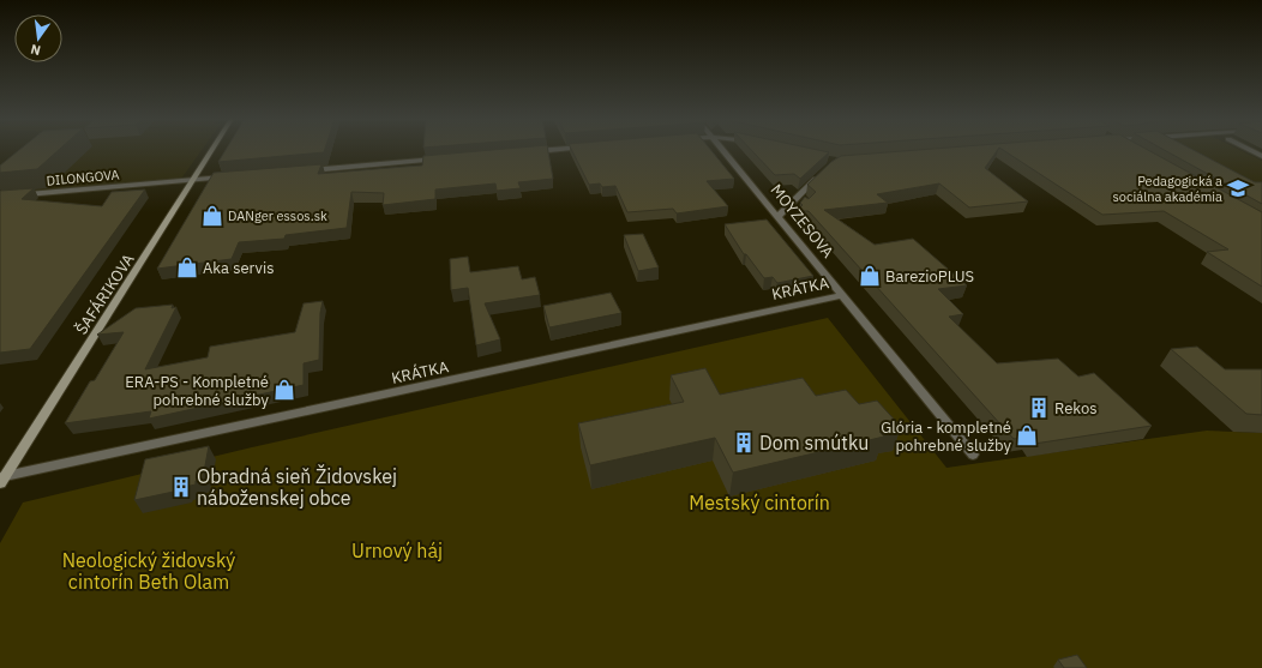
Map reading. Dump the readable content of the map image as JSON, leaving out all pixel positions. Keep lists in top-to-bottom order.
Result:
{
  "streets": {
    "street": [
      "DILONGOVA",
      "MOYZESOVA",
      "KRÁTKA",
      "ŠAFÁRIKOVA"
    ]
  },
  "crossings": [
    ["DILONGOVA", "ŠAFÁRIKOVA"],
    ["MOYZESOVA", "KRÁTKA"],
    ["KRÁTKA", "ŠAFÁRIKOVA"]
  ],
  "parks": ["Mestský cintorín", "Urnový háj", "Neologický židovský cintorín Beth Olam"],
  "places": {
    "school or university": ["Pedagogická a sociálna akadémia"],
    "shop": [
      "DANger essos.sk",
      "Aka servis",
      "BarezioPLUS",
      "ERA-PS - Kompletné pohrebné služby",
      "Glória - kompletné pohrebné služby"
    ],
    "building": ["Rekos", "Dom smútku", "Obradná sieň Židovskej náboženskej obce"]
  },
  "north": "bottom"
}
